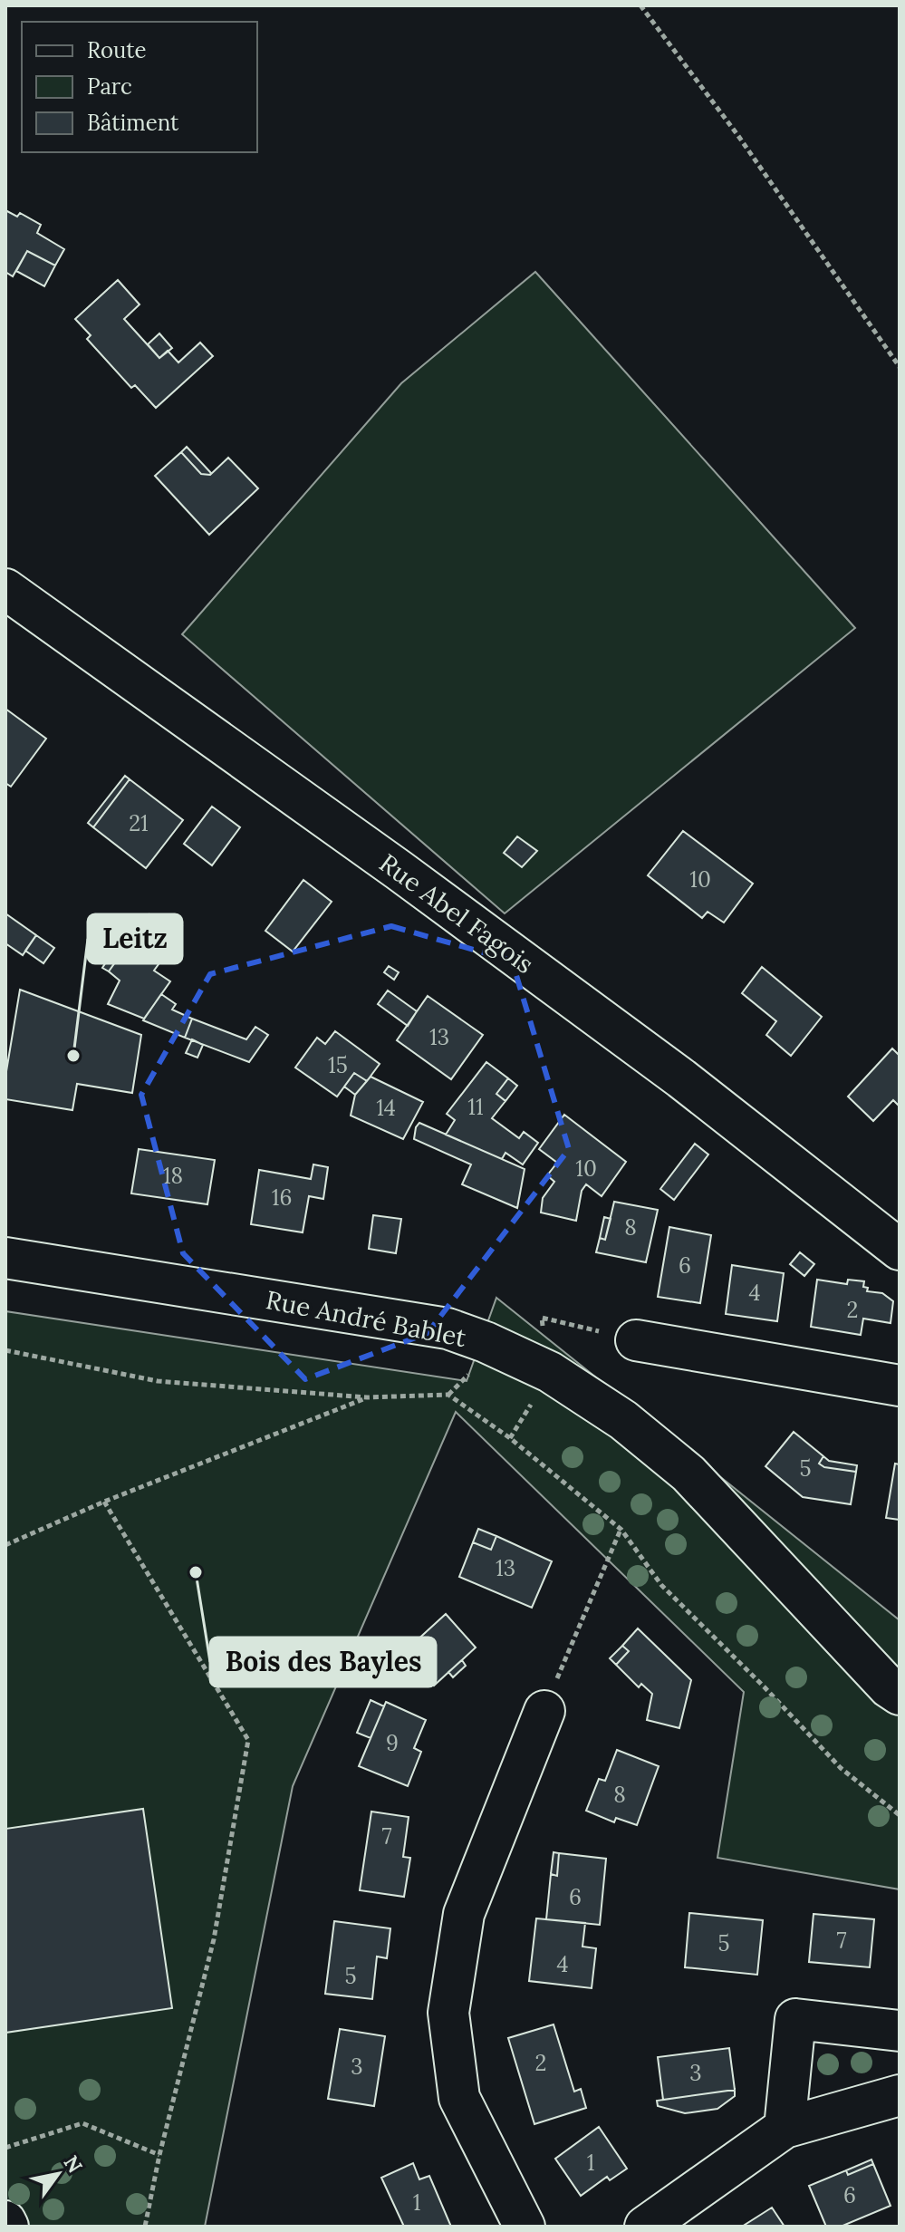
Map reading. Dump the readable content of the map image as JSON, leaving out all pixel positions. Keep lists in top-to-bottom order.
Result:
{
  "streets": {
    "street": ["Rue Abel Fagois", "Rue André Bablet"]
  },
  "places": ["Leitz", "Bois des Bayles"],
  "house_numbers": [
    "21",
    "10",
    "13",
    "15",
    "11",
    "14",
    "10",
    "18",
    "16",
    "8",
    "6",
    "4",
    "2",
    "5",
    "13",
    "9",
    "8",
    "7",
    "6",
    "7",
    "5",
    "4",
    "5",
    "2",
    "3",
    "3",
    "1",
    "6",
    "1"
  ],
  "legend": ["Route", "Parc", "Bâtiment"],
  "north": "top right"
}
